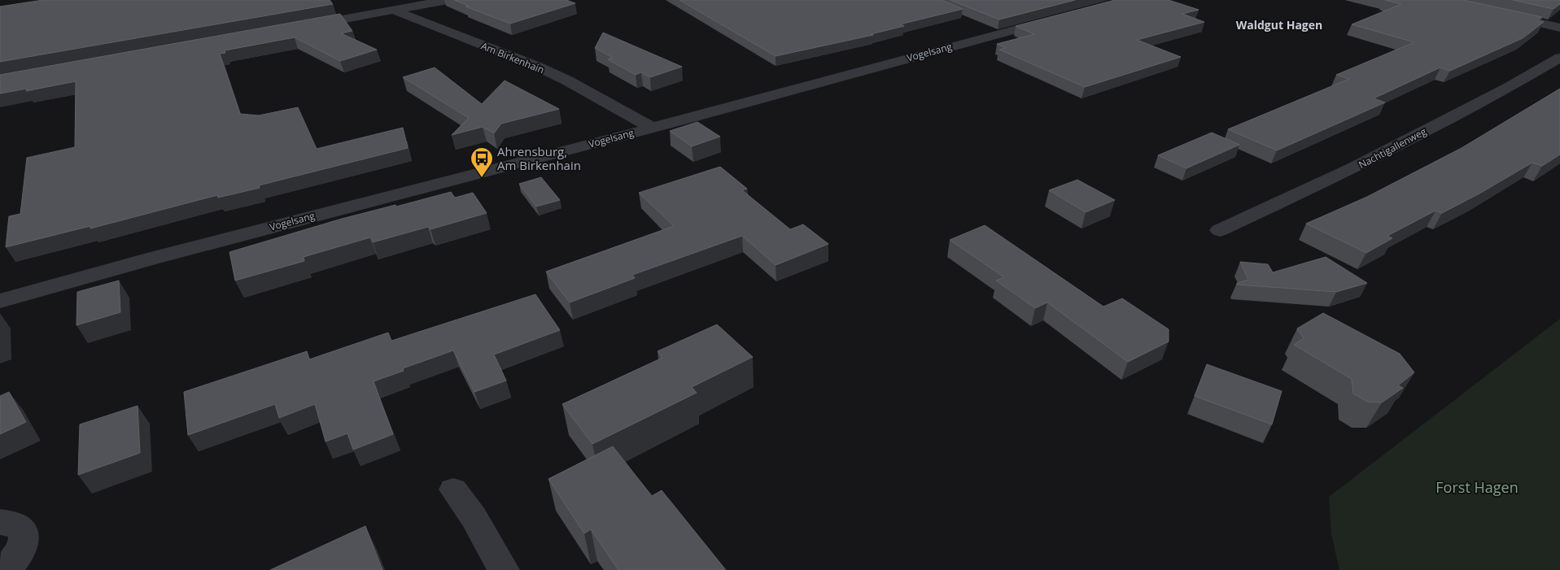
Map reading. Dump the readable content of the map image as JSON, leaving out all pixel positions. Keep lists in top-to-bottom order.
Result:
{
  "streets": {
    "street": ["Vogelsang", "Am Birkenhain", "Nachtigallenweg"]
  },
  "crossings": [
    ["Vogelsang", "Am Birkenhain"]
  ],
  "districts": ["Waldgut Hagen"],
  "parks": ["Forst Hagen"],
  "places": {
    "bus stop": ["Ahrensburg, Am Birkenhain"]
  }
}
